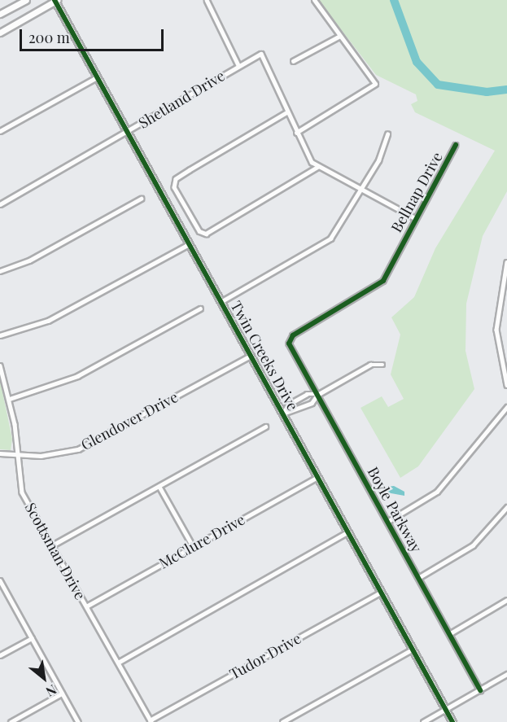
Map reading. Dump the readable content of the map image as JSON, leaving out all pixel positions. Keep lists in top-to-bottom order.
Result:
{
  "streets": {
    "street": [
      "Shetland Drive",
      "Bellnap Drive",
      "Twin Creeks Drive",
      "Glendover Drive",
      "Boyle Parkway",
      "McClure Drive",
      "Scottsman Drive",
      "Tudor Drive"
    ]
  },
  "crossings": [
    ["Shetland Drive", "Twin Creeks Drive"],
    ["Bellnap Drive", "Boyle Parkway"],
    ["Twin Creeks Drive", "Glendover Drive"],
    ["Twin Creeks Drive", "McClure Drive"],
    ["Twin Creeks Drive", "Tudor Drive"],
    ["Glendover Drive", "Scottsman Drive"],
    ["McClure Drive", "Scottsman Drive"],
    ["Scottsman Drive", "Tudor Drive"]
  ],
  "scale_bar": "200 m",
  "north": "bottom right"
}
